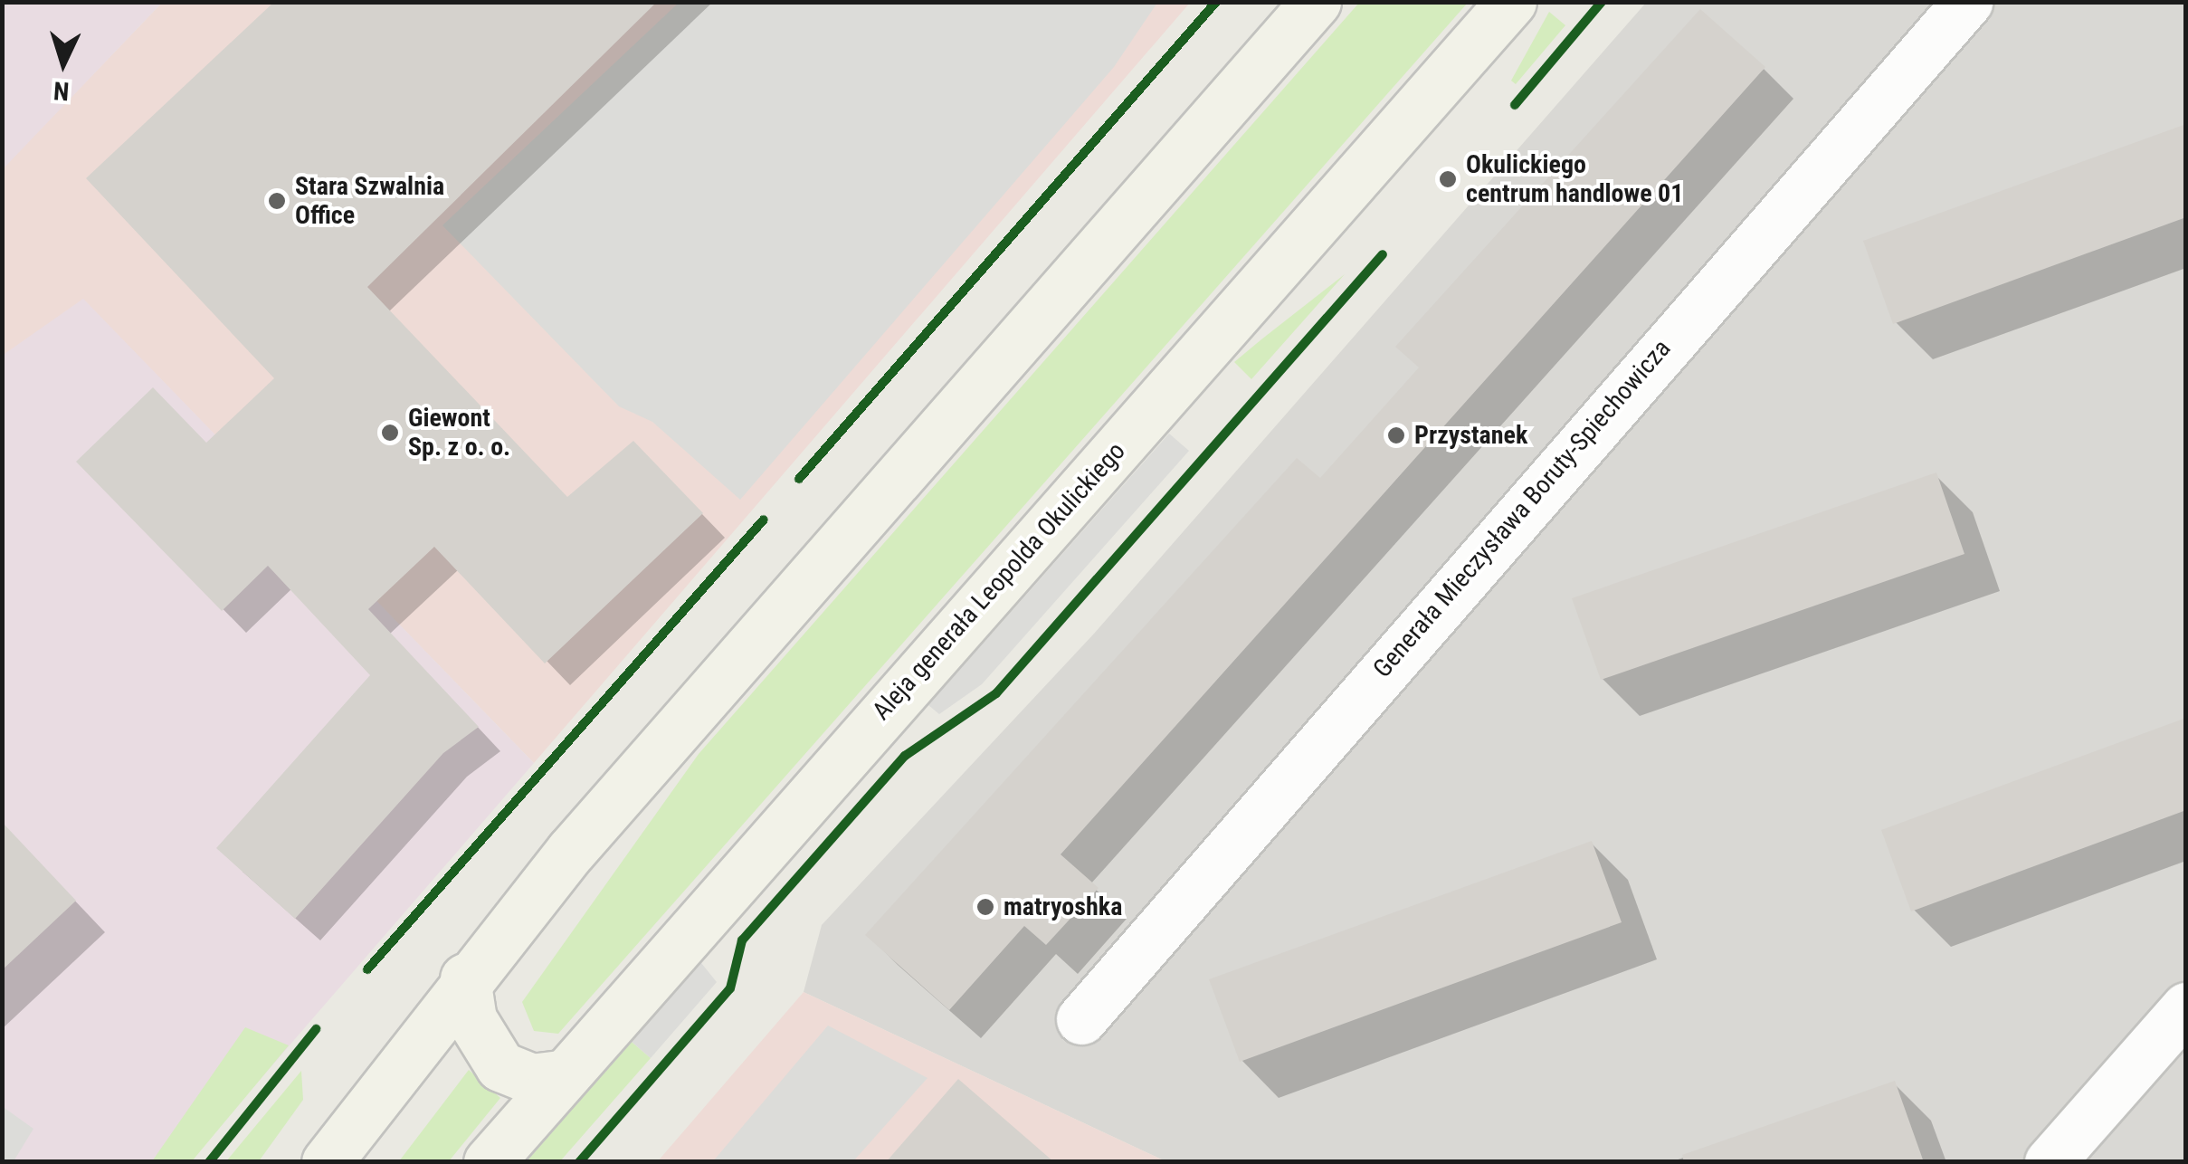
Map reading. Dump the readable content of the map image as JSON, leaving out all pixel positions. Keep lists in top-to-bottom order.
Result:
{
  "streets": {
    "main road": ["Aleja generała Leopolda Okulickiego"],
    "street": ["Generała Mieczysława Boruty-Spiechowicza"]
  },
  "places": [
    "Okulickiego centrum handlowe 01",
    "Stara Szwalnia Office",
    "Giewont Sp. z o. o.",
    "Przystanek",
    "matryoshka"
  ],
  "north": "bottom"
}
